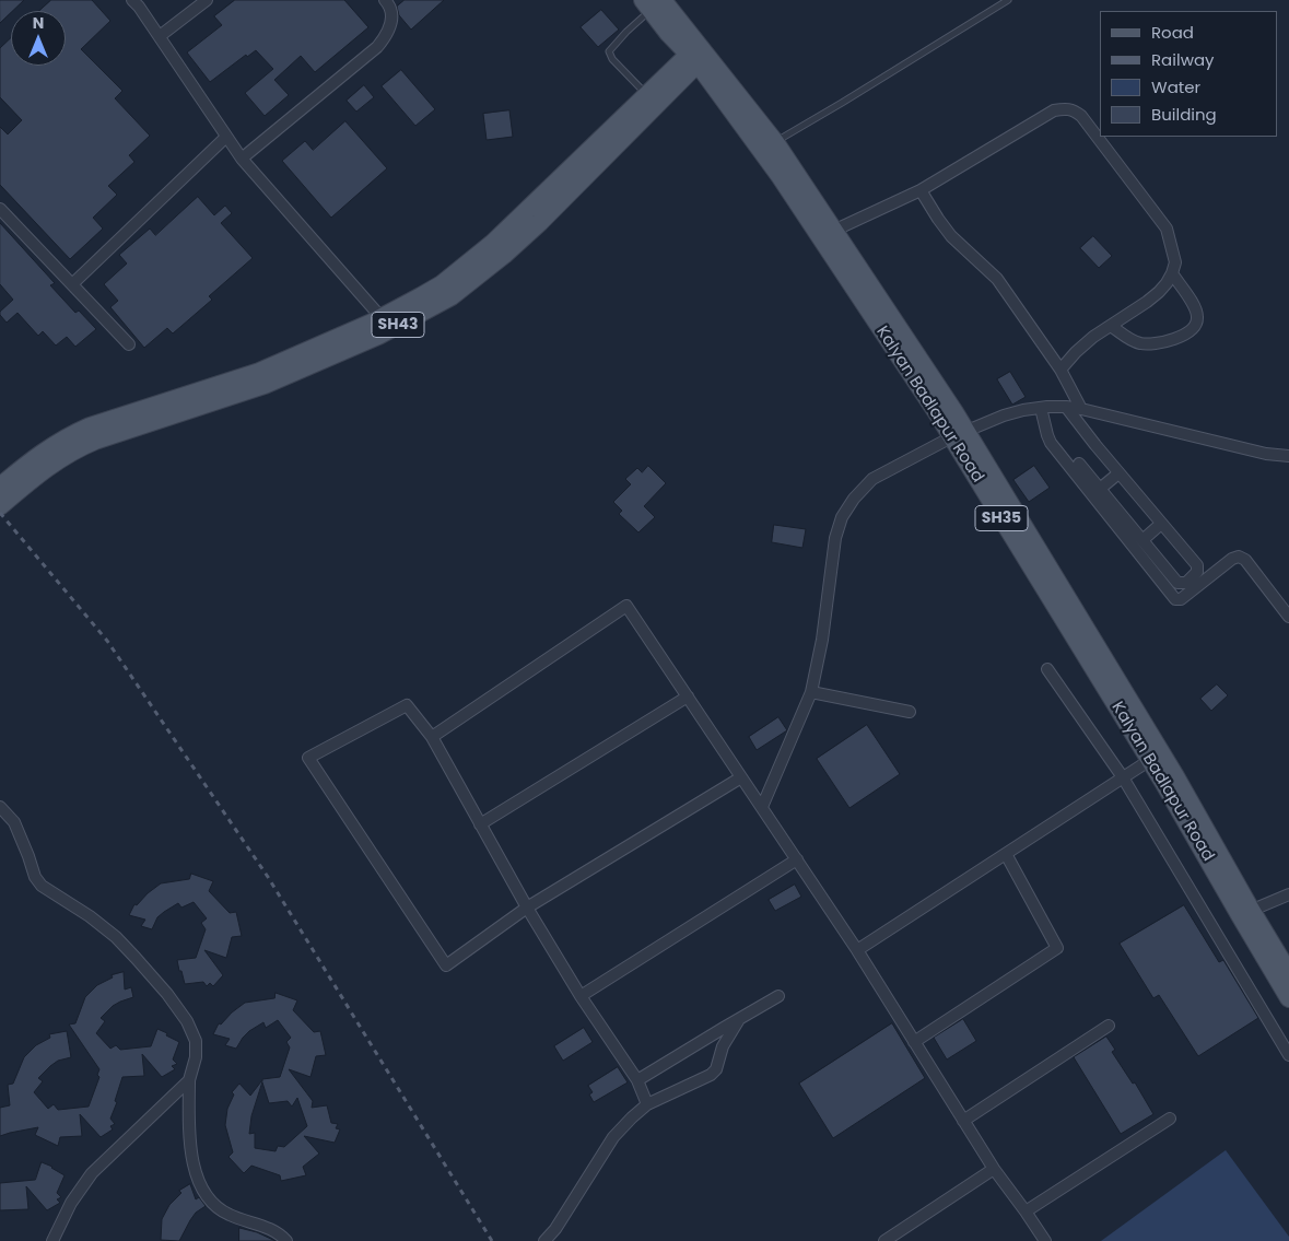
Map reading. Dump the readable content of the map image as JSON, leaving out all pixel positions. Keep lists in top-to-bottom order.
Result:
{
  "streets": {
    "main road": ["SH43", "Kalyan Badlapur Road", "SH35"]
  },
  "crossings": [
    ["SH43", "Kalyan Badlapur Road"]
  ],
  "legend": [
    "Road",
    "Railway",
    "Water",
    "Building"
  ],
  "north": "top"
}
